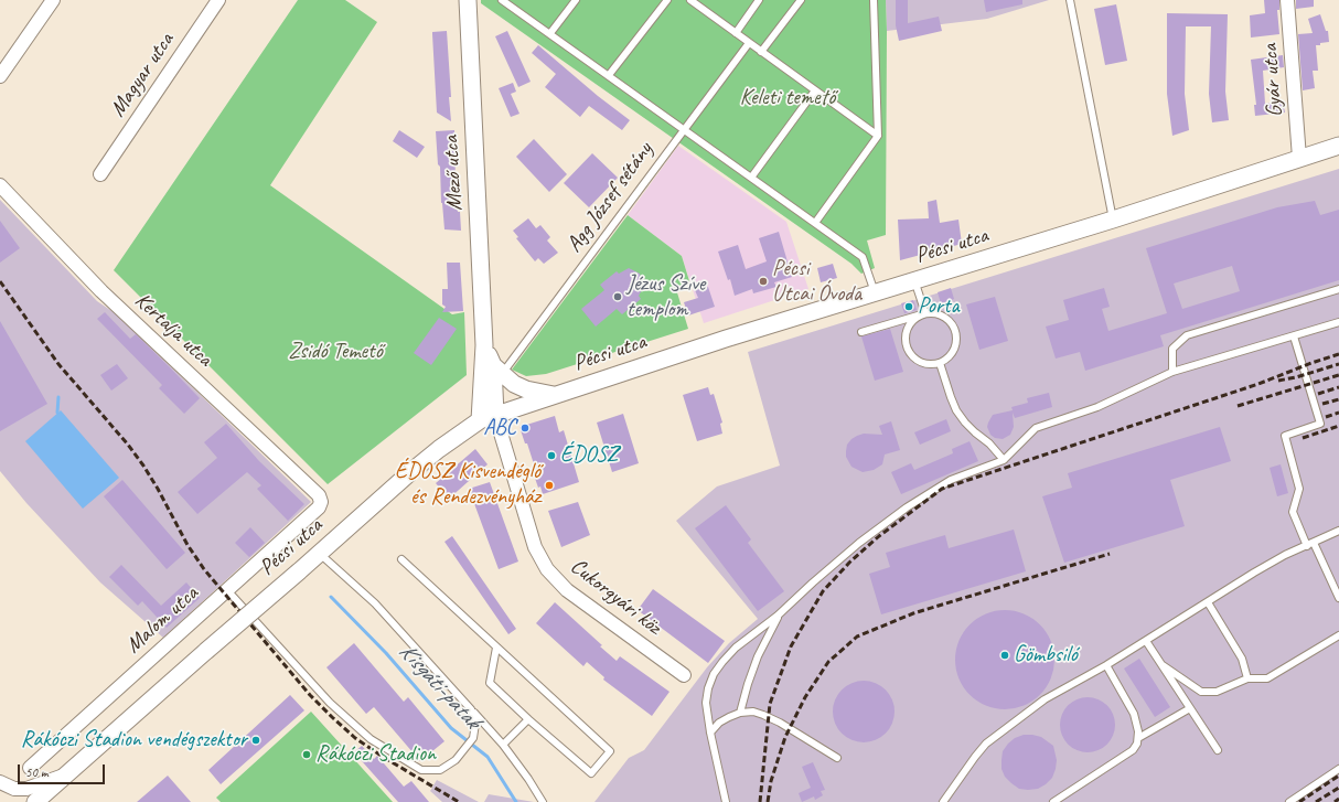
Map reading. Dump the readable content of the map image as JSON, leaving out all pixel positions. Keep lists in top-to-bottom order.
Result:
{
  "streets": {
    "street": [
      "Magyar utca",
      "Gyár utca",
      "Mező utca",
      "Pécsi utca",
      "Kertalja utca",
      "Cukorgyári köz",
      "Malom utca"
    ],
    "lane": ["Agg József sétány"]
  },
  "crossings": [
    ["Gyár utca", "Pécsi utca"],
    ["Mező utca", "Pécsi utca"],
    ["Mező utca", "Cukorgyári köz"],
    ["Pécsi utca", "Cukorgyári köz"],
    ["Kertalja utca", "Malom utca"]
  ],
  "water": ["Kisgáti-patak"],
  "parks": ["Keleti temető", "Zsidó Temető"],
  "places": [
    "Pécsi Utcai Óvoda",
    "Jézus Szíve templom",
    "Porta",
    "ABC",
    "ÉDOSZ",
    "ÉDOSZ Kisvendéglő és Rendezvényház",
    "Gömbsiló",
    "Rákóczi Stadion vendégszektor",
    "Rákóczi Stadion"
  ],
  "scale_bar": "50 m"
}
